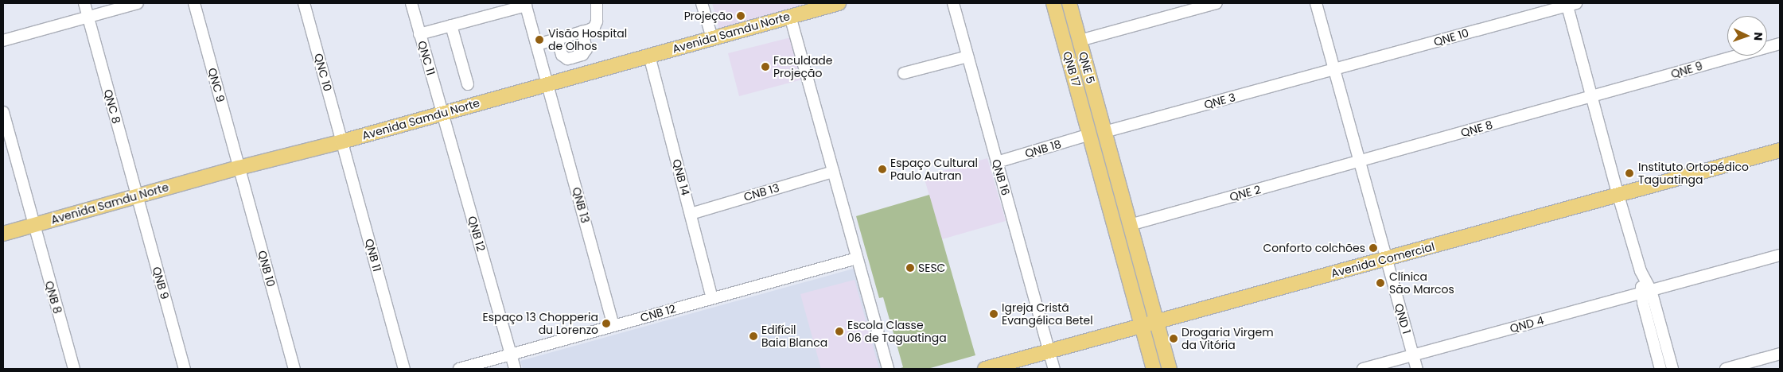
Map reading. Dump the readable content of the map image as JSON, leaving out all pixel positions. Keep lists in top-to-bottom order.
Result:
{
  "streets": {
    "main road": [
      "Avenida Samdu Norte",
      "QNE 5",
      "QNB 17",
      "Avenida Comercial"
    ],
    "street": [
      "QNE 10",
      "QNC 11",
      "QNE 9",
      "QNC 10",
      "QNC 9",
      "QNE 3",
      "QNC 8",
      "QNE 8",
      "QNB 18",
      "QNB 14",
      "QNB 16",
      "CNB 13",
      "QNE 2",
      "QNB 13",
      "QNB 12",
      "QNB 11",
      "QNB 10",
      "QNB 9",
      "QNB 8",
      "CNB 12",
      "QND 1",
      "QND 4"
    ]
  },
  "crossings": [
    ["Avenida Samdu Norte", "QNC 11"],
    ["Avenida Samdu Norte", "QNC 10"],
    ["Avenida Samdu Norte", "QNC 9"],
    ["Avenida Samdu Norte", "QNC 8"],
    ["Avenida Samdu Norte", "QNB 14"],
    ["Avenida Samdu Norte", "QNB 13"],
    ["Avenida Samdu Norte", "QNB 12"],
    ["Avenida Samdu Norte", "QNB 11"],
    ["Avenida Samdu Norte", "QNB 10"],
    ["Avenida Samdu Norte", "QNB 9"],
    ["Avenida Samdu Norte", "QNB 8"],
    ["QNE 10", "QNE 3"],
    ["QNE 10", "QND 1"],
    ["QNC 11", "QNB 12"],
    ["QNE 5", "QNE 3"],
    ["QNE 5", "QNE 2"],
    ["QNE 5", "Avenida Comercial"],
    ["QNB 17", "QNB 18"],
    ["QNE 9", "QNE 8"],
    ["QNC 10", "QNB 11"],
    ["QNC 9", "QNB 10"],
    ["QNE 3", "QND 1"],
    ["QNC 8", "QNB 9"],
    ["QNE 8", "QNE 2"],
    ["QNE 8", "QND 1"],
    ["QNB 18", "QNB 16"],
    ["QNB 14", "CNB 13"],
    ["QNB 14", "CNB 12"],
    ["QNB 16", "Avenida Comercial"],
    ["QNE 2", "QND 1"],
    ["QNB 13", "CNB 12"],
    ["QNB 12", "CNB 12"],
    ["Avenida Comercial", "QND 1"],
    ["QND 1", "QND 4"]
  ],
  "places": [
    "Projeção",
    "Visão Hospital de Olhos",
    "Faculdade Projeção",
    "Espaço Cultural Paulo Autran",
    "Instituto Ortopédico Taguatinga",
    "Conforto colchões",
    "SESC",
    "Clínica São Marcos",
    "Igreja Cristã Evangélica Betel",
    "Espaço 13 Chopperia du Lorenzo",
    "Escola Classe 06 de Taguatinga",
    "Edifícil Baia Blanca",
    "Drogaria Virgem da Vitória"
  ],
  "north": "right"
}
